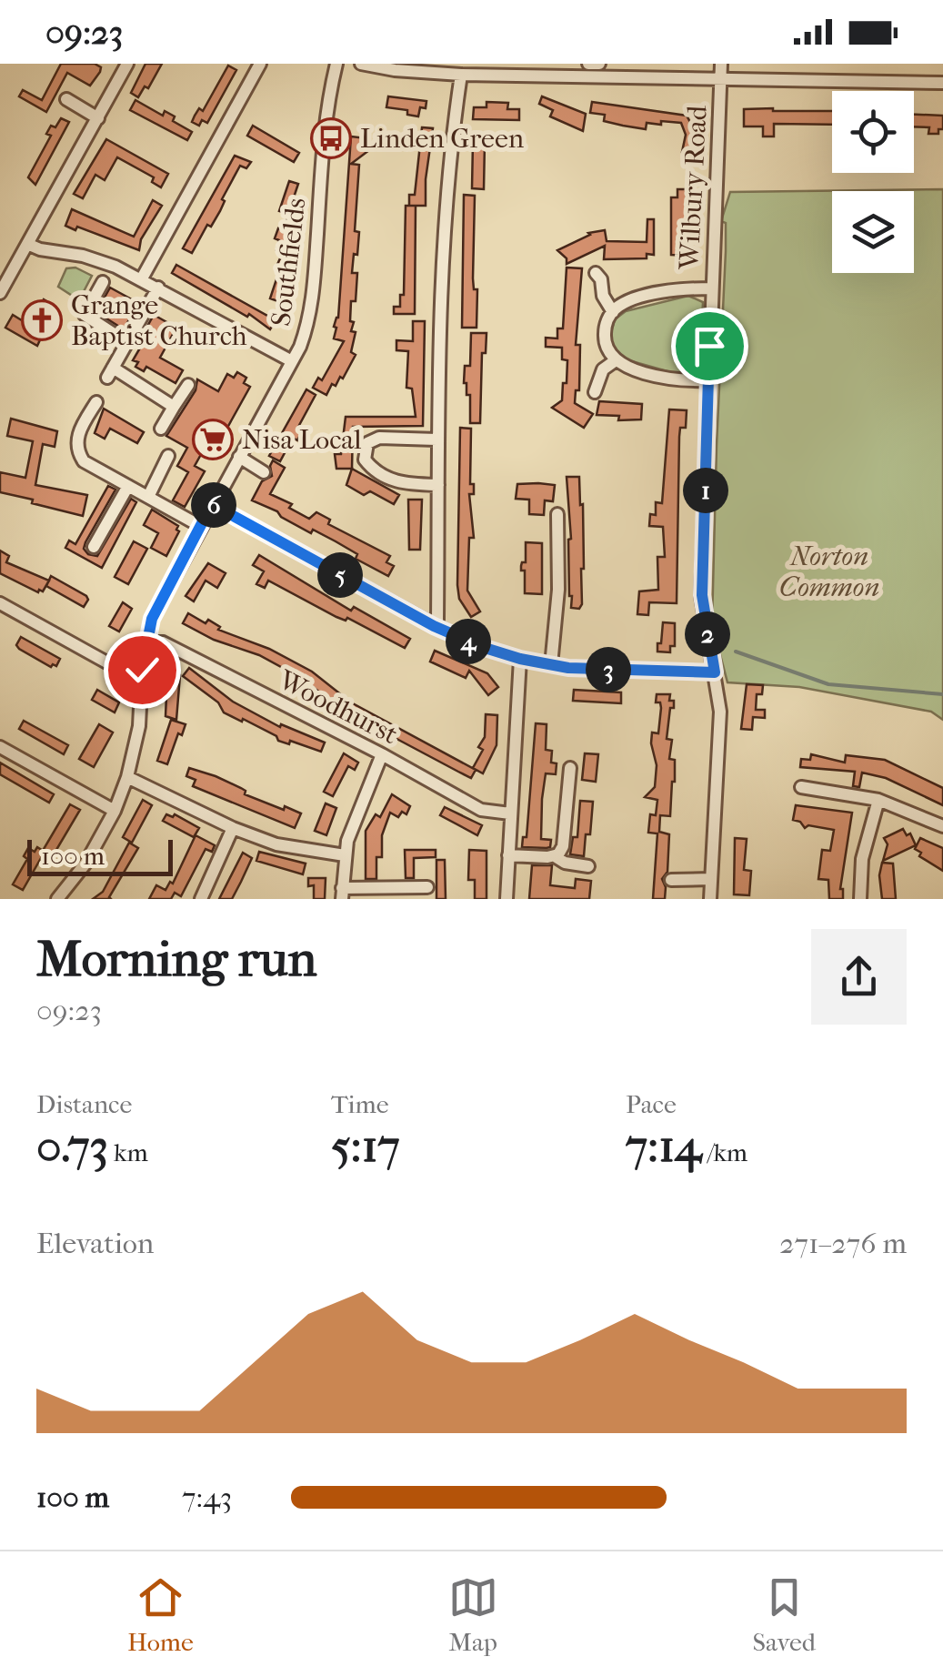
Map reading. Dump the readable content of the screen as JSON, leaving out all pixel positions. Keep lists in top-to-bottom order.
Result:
{
  "streets": {
    "street": ["Wilbury Road", "Southfields", "Woodhurst"]
  },
  "crossings": [
    ["Southfields", "Woodhurst"]
  ],
  "parks": ["Norton Common"],
  "places": {
    "bus stop": ["Linden Green"],
    "church": ["Grange Baptist Church"],
    "supermarket": ["Nisa Local"]
  },
  "scale_bar": "100 m",
  "page": {
    "status": "09:23",
    "pins": [
      "1",
      "6",
      "5",
      "2",
      "4",
      "3"
    ],
    "scale": "100 m",
    "heading": ["Morning run", "09:23"],
    "stats": [
      ["Distance", "0.73 km"],
      ["Time", "5:17"],
      ["Pace", "7:14 /km"]
    ],
    "chart": ["Elevation", "271–276 m"],
    "list": [
      {
        "name": "100 m",
        "note": "7:43"
      }
    ],
    "tabs": ["Home", "Map", "Saved"]
  }
}
